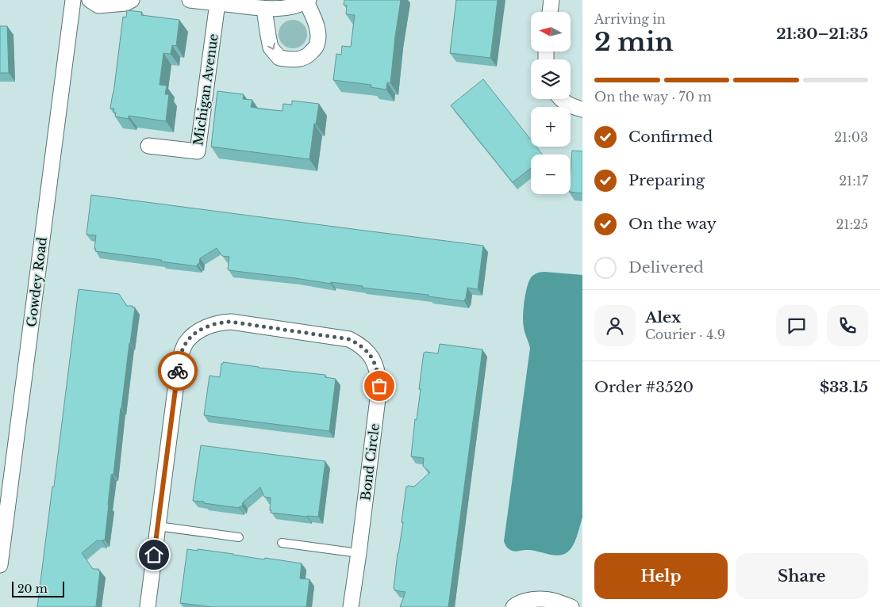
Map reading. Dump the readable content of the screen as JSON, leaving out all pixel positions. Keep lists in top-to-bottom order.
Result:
{
  "streets": {
    "street": ["Michigan Avenue", "Gowdey Road", "Bond Circle"]
  },
  "scale_bar": "20 m",
  "north": "left",
  "page": {
    "heading": ["2 min", "Arriving in", "21:30–21:35"],
    "panel": [
      "Alex",
      "Courier · 4.9",
      "Order #3520",
      "$33.15"
    ],
    "map_buttons": ["+", "−"],
    "bar": "On the way · 70 m",
    "list": [
      ["Confirmed", "21:03"],
      ["Preparing", "21:17"],
      ["On the way", "21:25"],
      "Delivered"
    ],
    "buttons": ["Help", "Share"],
    "scale": "20 m"
  }
}
